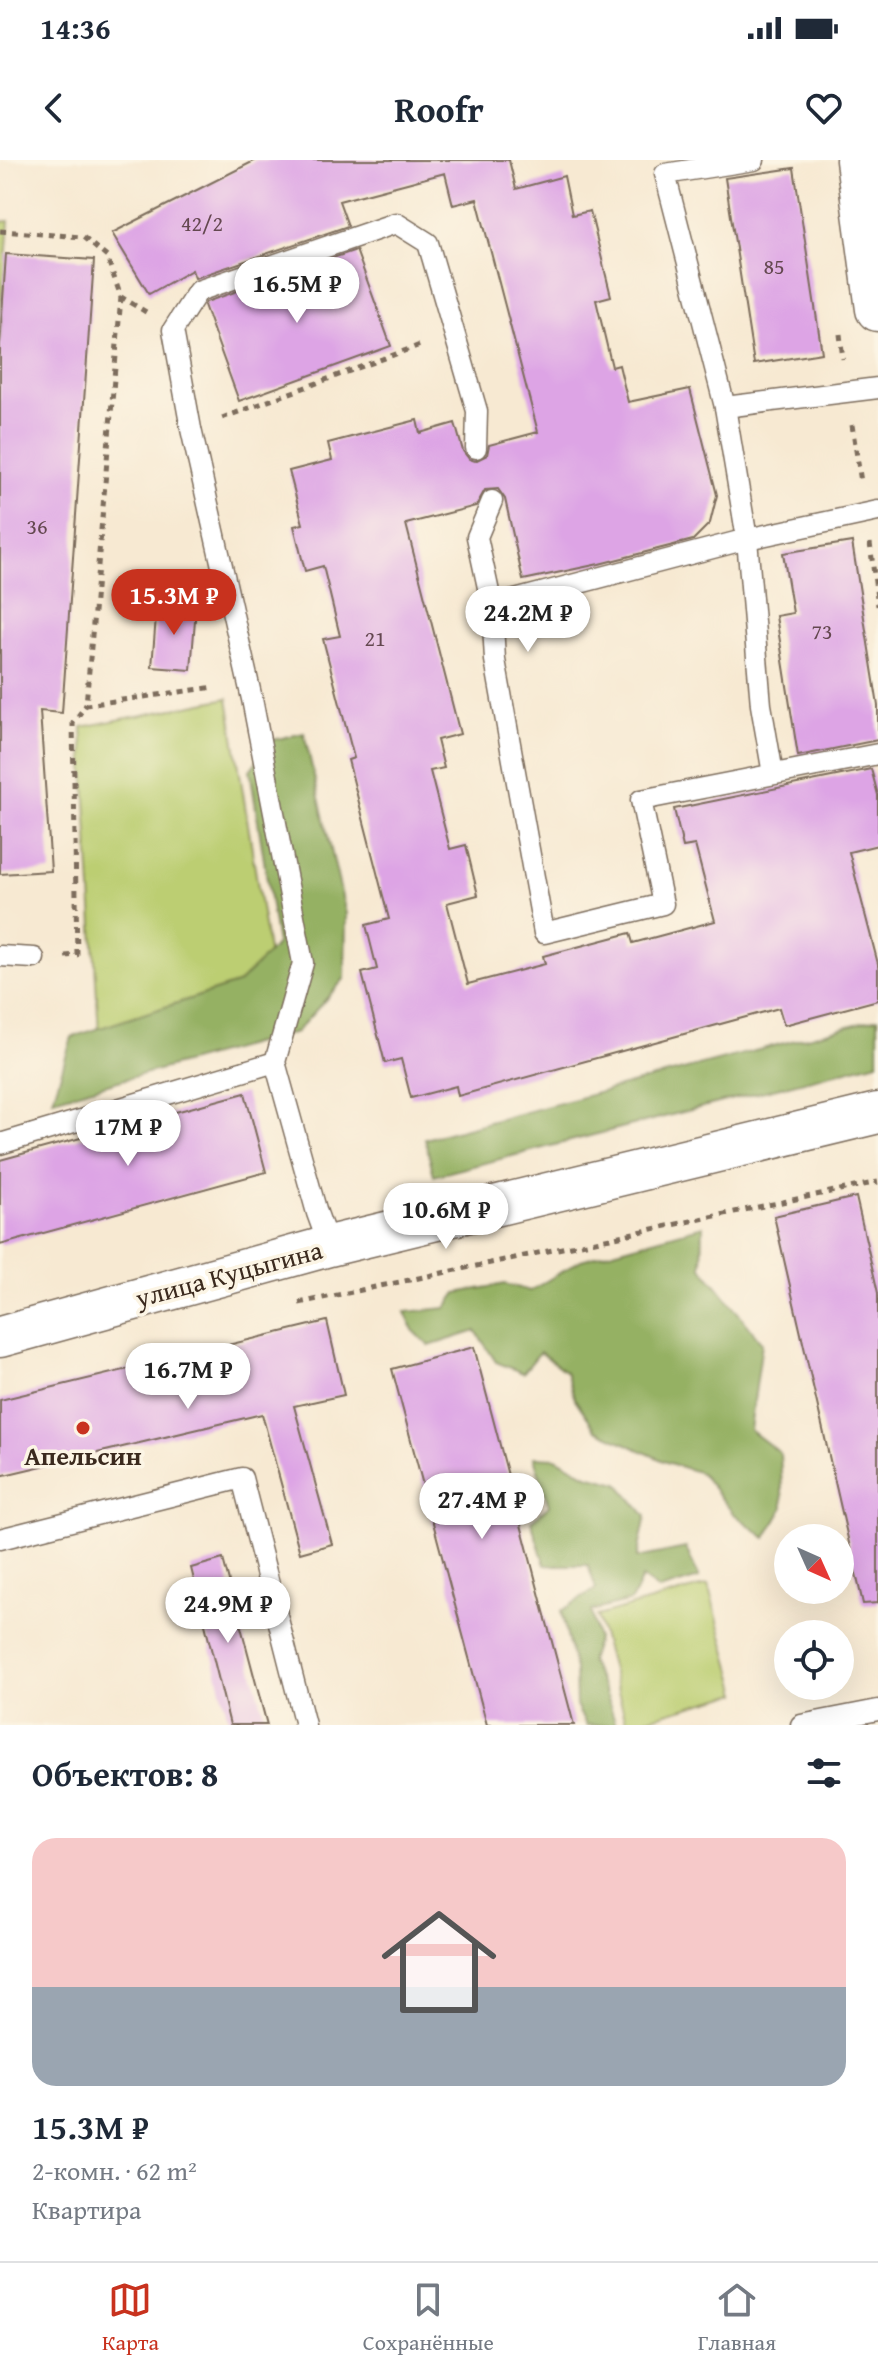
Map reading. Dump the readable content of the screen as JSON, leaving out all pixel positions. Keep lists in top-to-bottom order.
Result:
{
  "streets": {
    "street": ["улица Куцыгина"]
  },
  "places": ["Апельсин"],
  "house_numbers": [
    "42/2",
    "85",
    "36",
    "73",
    "21"
  ],
  "north": "bottom right",
  "page": {
    "status": "14:36",
    "header": "Roofr",
    "price": [
      "16.5M ₽",
      "15.3M ₽",
      "24.2M ₽",
      "17M ₽",
      "10.6M ₽",
      "16.7M ₽",
      "27.4M ₽",
      "24.9M ₽"
    ],
    "heading": "Объектов: 8",
    "list": [
      {
        "name": "15.3M ₽",
        "note": "2-комн. · 62 m² · Квартира"
      }
    ],
    "tabs": ["Карта", "Сохранённые", "Главная"]
  }
}
